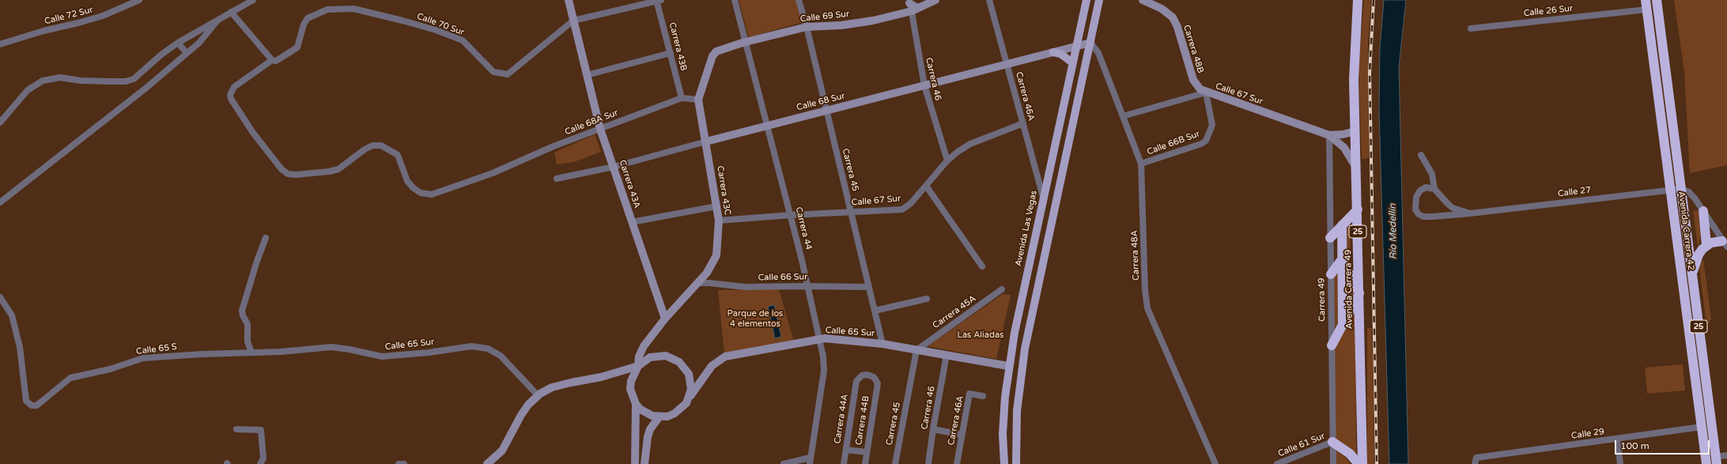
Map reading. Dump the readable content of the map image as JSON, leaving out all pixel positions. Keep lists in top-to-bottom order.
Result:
{
  "streets": {
    "highway": ["Avenida Carrera 42", "25", "Avenida Carrera 49"],
    "main road": ["Avenida Las Vegas"],
    "street": [
      "Calle 26 Sur",
      "Calle 72 Sur",
      "Calle 69 Sur",
      "Calle 70 Sur",
      "Carrera 43B",
      "Carrera 48B",
      "Carrera 46",
      "Calle 67 Sur",
      "Carrera 46A",
      "Calle 68 Sur",
      "Calle 68A Sur",
      "Calle 66B Sur",
      "Carrera 45",
      "Carrera 43A",
      "Carrera 43C",
      "Calle 27",
      "Carrera 44",
      "Carrera 48A",
      "Calle 66 Sur",
      "Carrera 49",
      "Carrera 45A",
      "Calle 65 Sur",
      "Calle 65 S",
      "Carrera 44A",
      "Carrera 44B",
      "Calle 29",
      "Calle 61 Sur"
    ]
  },
  "crossings": [
    ["Calle 26 Sur", "Avenida Carrera 42"],
    ["Calle 69 Sur", "Carrera 46"],
    ["Calle 69 Sur", "Carrera 45"],
    ["Calle 69 Sur", "Carrera 43C"],
    ["Calle 69 Sur", "Carrera 44"],
    ["Calle 70 Sur", "Carrera 43B"],
    ["Calle 70 Sur", "Calle 68A Sur"],
    ["Calle 70 Sur", "Carrera 43A"],
    ["Carrera 43B", "Calle 68A Sur"],
    ["Carrera 48B", "Calle 67 Sur"],
    ["Carrera 48B", "Calle 66B Sur"],
    ["Carrera 46", "Calle 67 Sur"],
    ["Carrera 46", "Calle 68 Sur"],
    ["Carrera 46", "Calle 65 Sur"],
    ["Calle 67 Sur", "Carrera 46A"],
    ["Calle 67 Sur", "Calle 66B Sur"],
    ["Calle 67 Sur", "Carrera 45"],
    ["Calle 67 Sur", "Carrera 43C"],
    ["Calle 67 Sur", "Carrera 44"],
    ["Calle 67 Sur", "Carrera 48A"],
    ["Calle 67 Sur", "Avenida Carrera 49"],
    ["Calle 67 Sur", "Carrera 49"],
    ["Carrera 46A", "Calle 68 Sur"],
    ["Carrera 46A", "Avenida Las Vegas"],
    ["Calle 68 Sur", "Carrera 45"],
    ["Calle 68 Sur", "Carrera 43A"],
    ["Calle 68 Sur", "Carrera 43C"],
    ["Calle 68 Sur", "Carrera 44"],
    ["Calle 68 Sur", "Avenida Las Vegas"],
    ["Calle 68 Sur", "Carrera 48A"],
    ["Calle 68A Sur", "Carrera 43A"],
    ["Calle 68A Sur", "Carrera 43C"],
    ["Calle 66B Sur", "Carrera 48A"],
    ["Carrera 45", "Calle 66 Sur"],
    ["Carrera 45", "Carrera 45A"],
    ["Carrera 45", "Calle 65 Sur"],
    ["Carrera 43A", "Carrera 43C"],
    ["Carrera 43C", "Calle 66 Sur"],
    ["Calle 27", "Avenida Carrera 42"],
    ["Carrera 44", "Calle 66 Sur"],
    ["Carrera 44", "Calle 65 Sur"],
    ["Avenida Las Vegas", "Calle 65 Sur"],
    ["Avenida Carrera 42", "Calle 29"],
    ["Carrera 49", "Calle 61 Sur"],
    ["Carrera 45A", "Calle 65 Sur"],
    ["Calle 65 Sur", "Calle 65 S"],
    ["Carrera 44A", "Carrera 44B"]
  ],
  "water": ["Río Medellín"],
  "parks": ["Parque de los 4 elementos", "Las Aliadas"],
  "scale_bar": "100 m"
}
